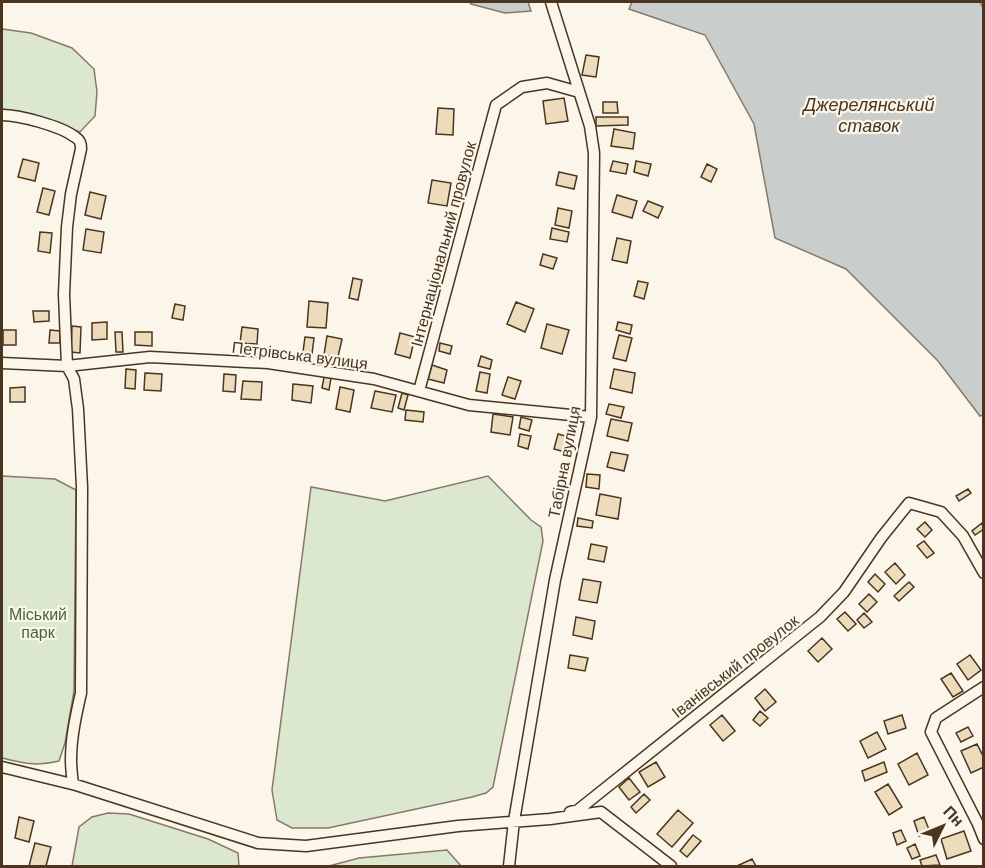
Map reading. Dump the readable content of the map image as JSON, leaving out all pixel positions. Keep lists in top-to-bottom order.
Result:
{
  "streets": {
    "street": [
      "Інтернаціональний провулок",
      "Петрівська вулиця",
      "Табірна вулиця",
      "Іванівський провулок"
    ]
  },
  "crossings": [
    ["Інтернаціональний провулок", "Петрівська вулиця"],
    ["Інтернаціональний провулок", "Табірна вулиця"],
    ["Петрівська вулиця", "Табірна вулиця"]
  ],
  "water": ["Джерелянський ставок"],
  "parks": ["Міський парк"],
  "north": "top right"
}
